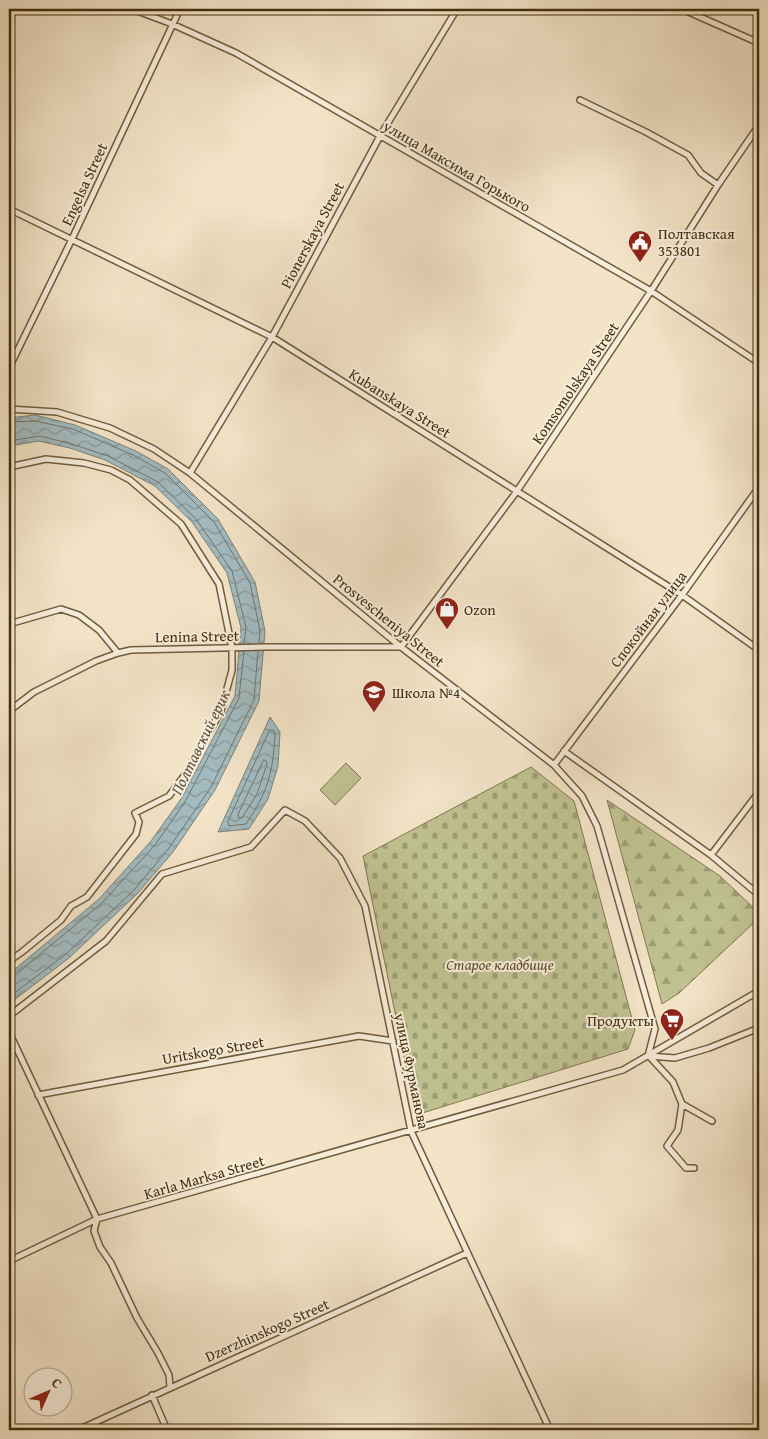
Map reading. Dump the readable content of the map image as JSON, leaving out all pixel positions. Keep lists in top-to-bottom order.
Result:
{
  "streets": {
    "street": [
      "улица Максима Горького",
      "Engelsa Street",
      "Pionerskaya Street",
      "Komsomolskaya Street",
      "Kubanskaya Street",
      "Спокойная улица",
      "Prosvescheniya Street",
      "Lenina Street",
      "Uritskogo Street",
      "улица Фурманова",
      "Karla Marksa Street",
      "Dzerzhinskogo Street"
    ]
  },
  "crossings": [
    ["улица Максима Горького", "Engelsa Street"],
    ["улица Максима Горького", "Pionerskaya Street"],
    ["улица Максима Горького", "Komsomolskaya Street"],
    ["Engelsa Street", "Kubanskaya Street"],
    ["Pionerskaya Street", "Kubanskaya Street"],
    ["Pionerskaya Street", "Prosvescheniya Street"],
    ["Komsomolskaya Street", "Kubanskaya Street"],
    ["Komsomolskaya Street", "Prosvescheniya Street"],
    ["Komsomolskaya Street", "Lenina Street"],
    ["Kubanskaya Street", "Спокойная улица"],
    ["Спокойная улица", "Prosvescheniya Street"],
    ["Prosvescheniya Street", "Lenina Street"],
    ["Prosvescheniya Street", "Karla Marksa Street"],
    ["Uritskogo Street", "улица Фурманова"],
    ["улица Фурманова", "Karla Marksa Street"],
    ["улица Фурманова", "Dzerzhinskogo Street"]
  ],
  "water": ["Полтавский ерик"],
  "parks": ["Старое кладбище"],
  "places": {
    "public building": ["Полтавская 353801"],
    "shop": ["Ozon"],
    "school or university": ["Школа №4"],
    "supermarket": ["Продукты"]
  },
  "north": "top right"
}
